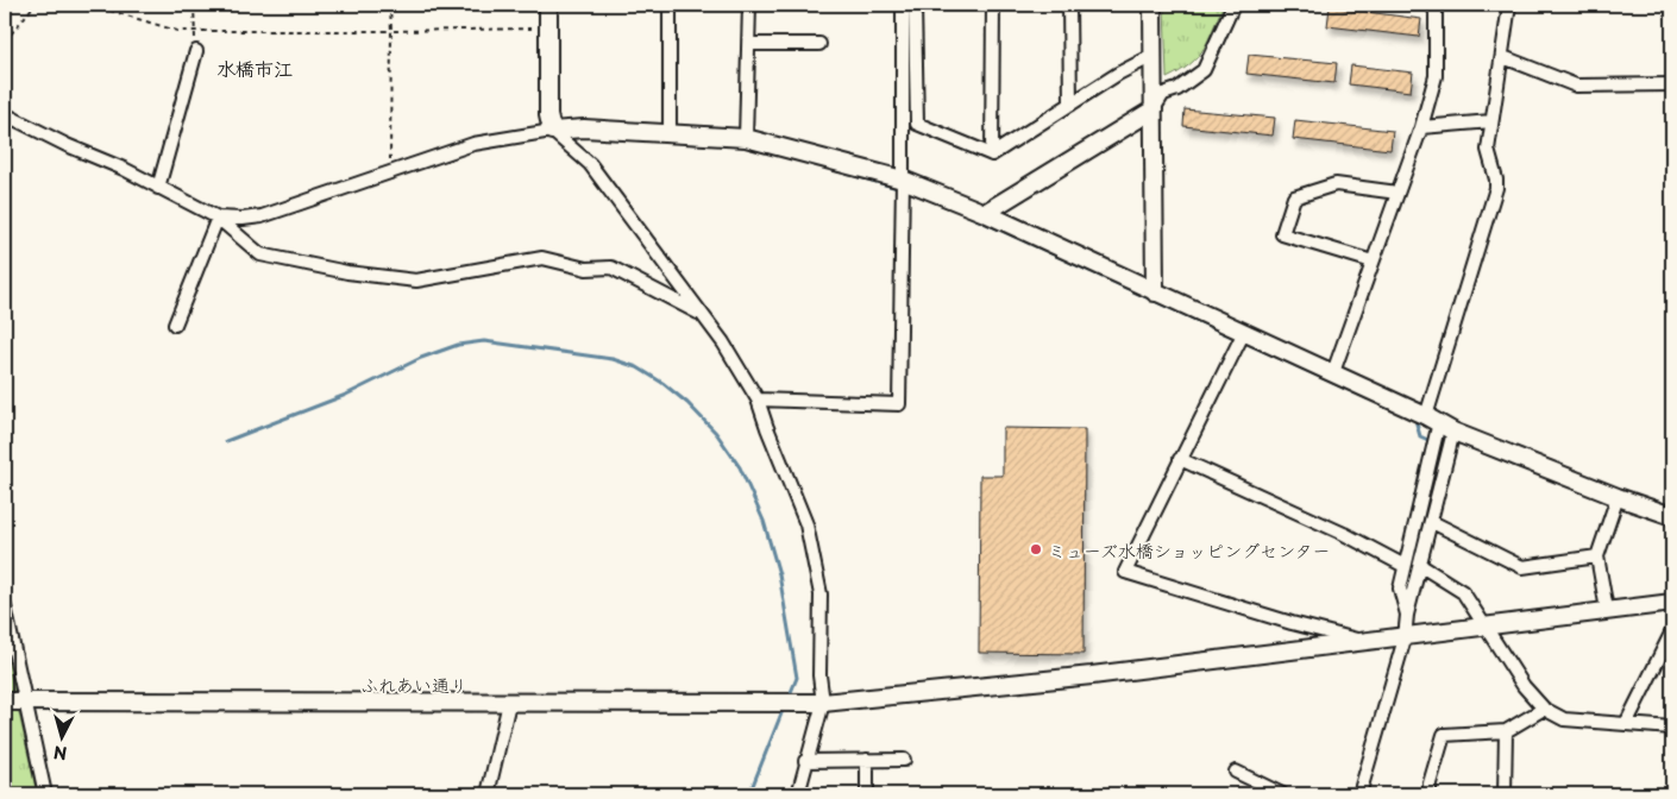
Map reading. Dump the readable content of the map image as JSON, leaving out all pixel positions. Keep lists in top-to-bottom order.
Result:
{
  "streets": {
    "street": ["ふれあい通り"]
  },
  "districts": ["水橋市江"],
  "places": ["ミューズ水橋ショッピングセンター"],
  "north": "bottom"
}
